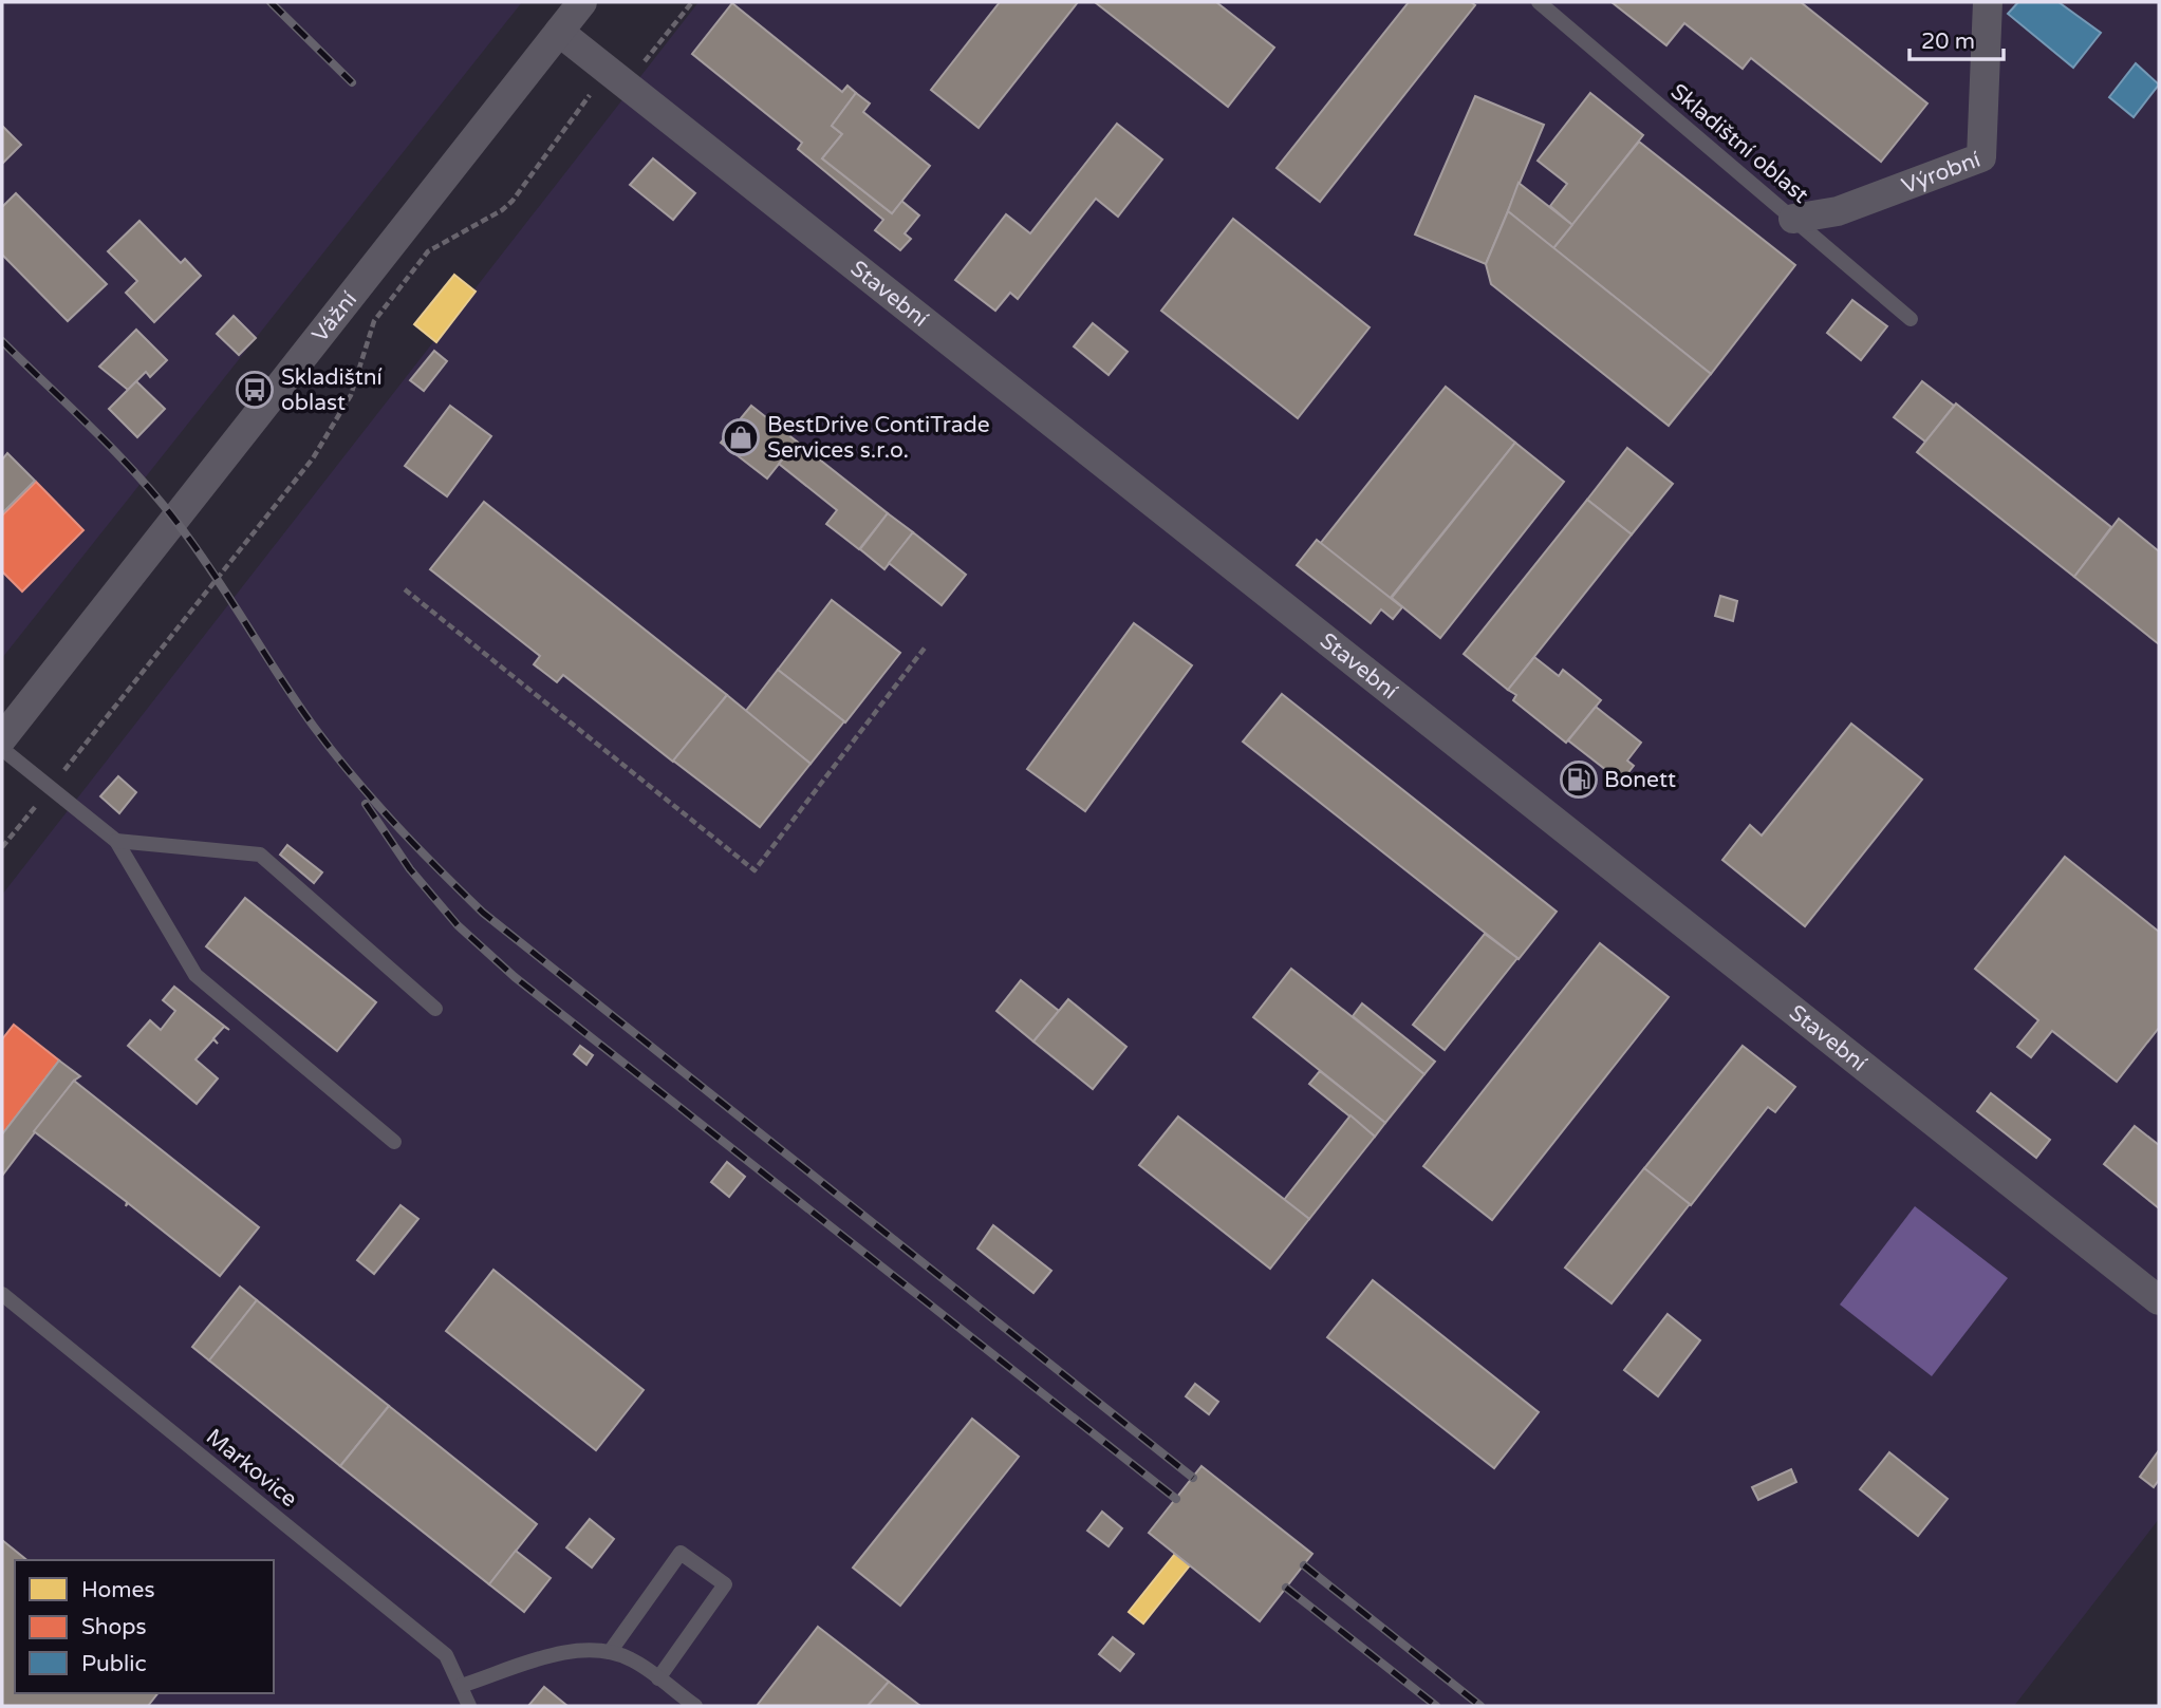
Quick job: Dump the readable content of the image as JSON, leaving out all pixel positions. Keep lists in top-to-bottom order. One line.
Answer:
{"streets":{"street":["Výrobní","Stavební","Vážní"],"lane":["Skladištní oblast","Markovice"]},"crossings":[["Skladištní oblast","Výrobní"],["Stavební","Vážní"]],"places":{"bus stop":["Skladištní oblast"],"shop":["BestDrive ContiTrade Services s.r.o."],"fuel station":["Bonett"]},"legend":["Homes","Shops","Public"],"scale_bar":"20 m"}
